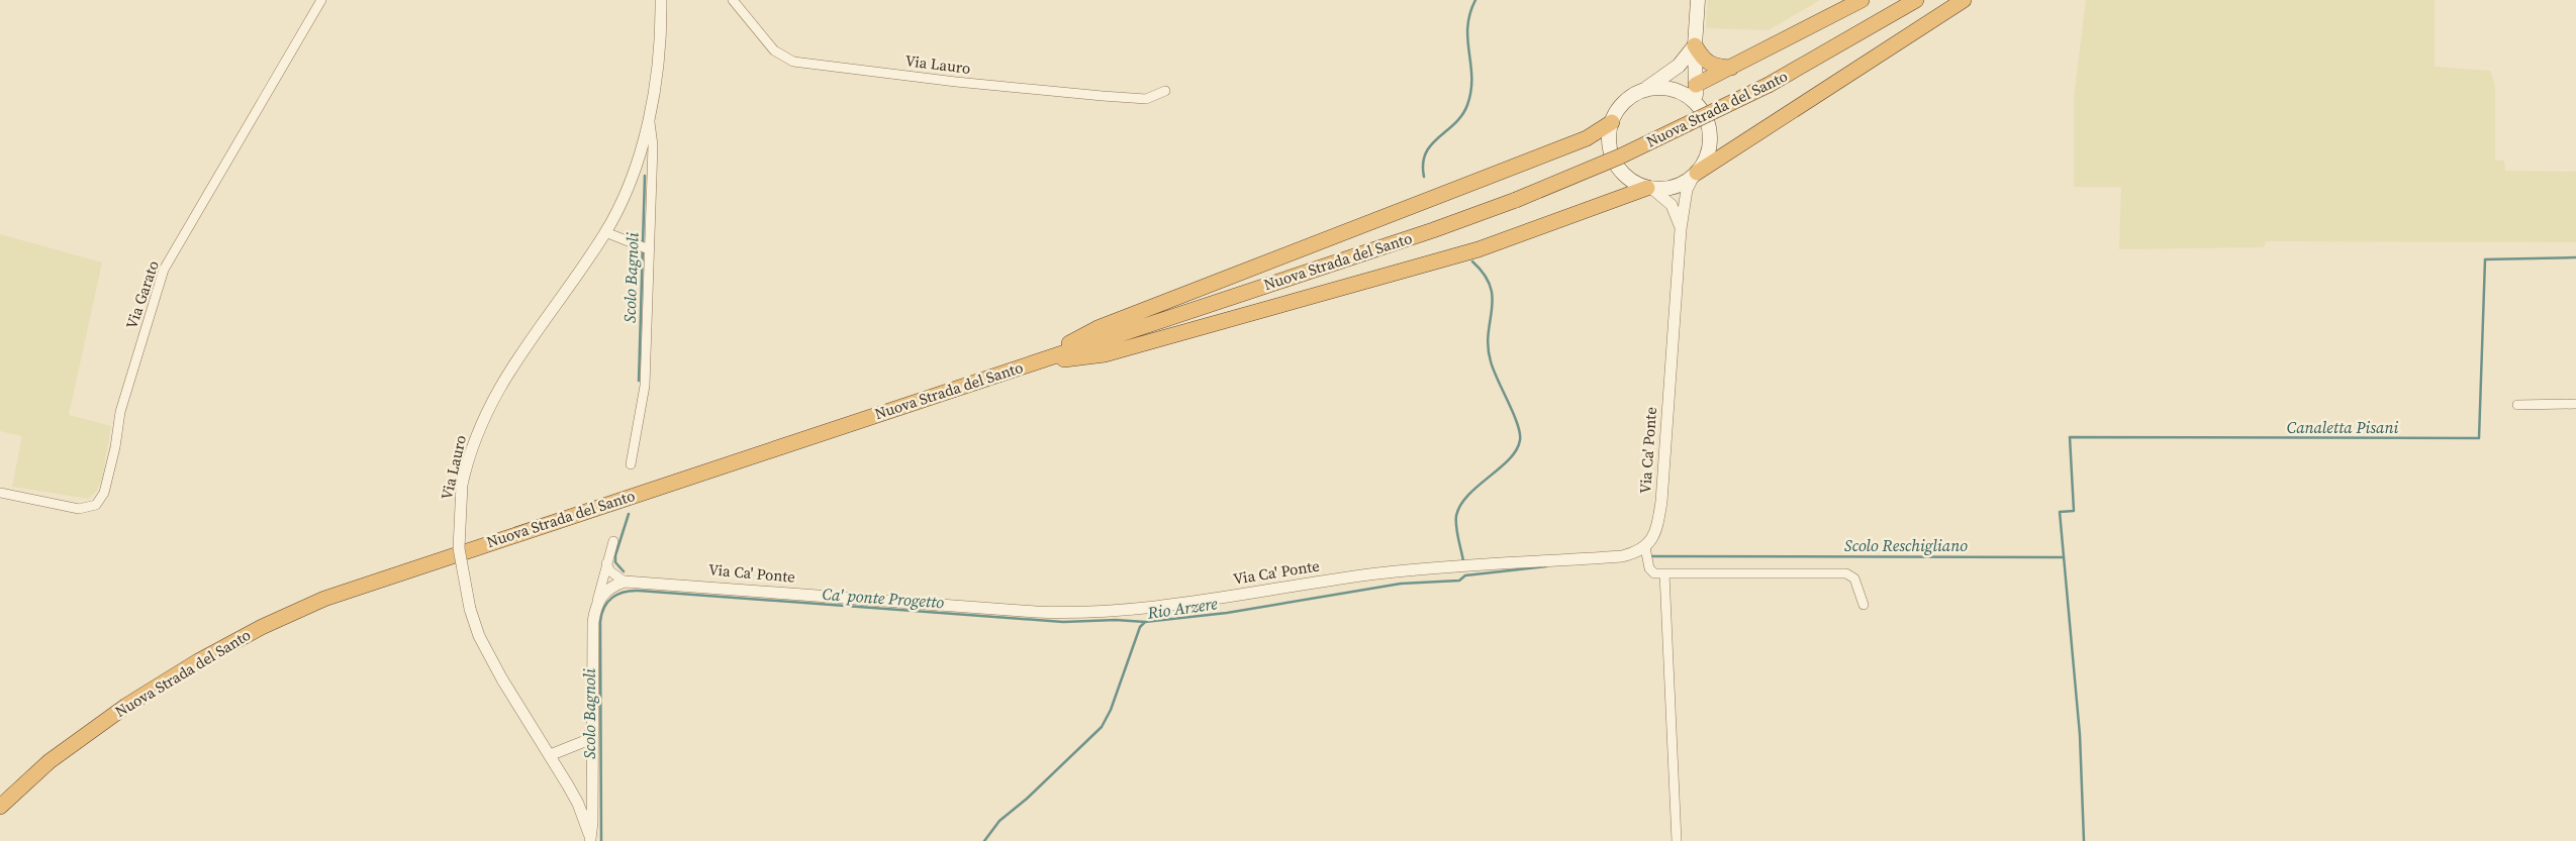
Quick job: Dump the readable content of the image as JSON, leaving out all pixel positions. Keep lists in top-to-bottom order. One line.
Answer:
{"streets":{"highway":["Nuova Strada del Santo"],"street":["Via Lauro","Via Garato","Via Ca' Ponte"]},"water":["Scolo Bagnoli","Canaletta Pisani","Scolo Reschigliano","Ca' ponte Progetto","Rio Arzere"]}
